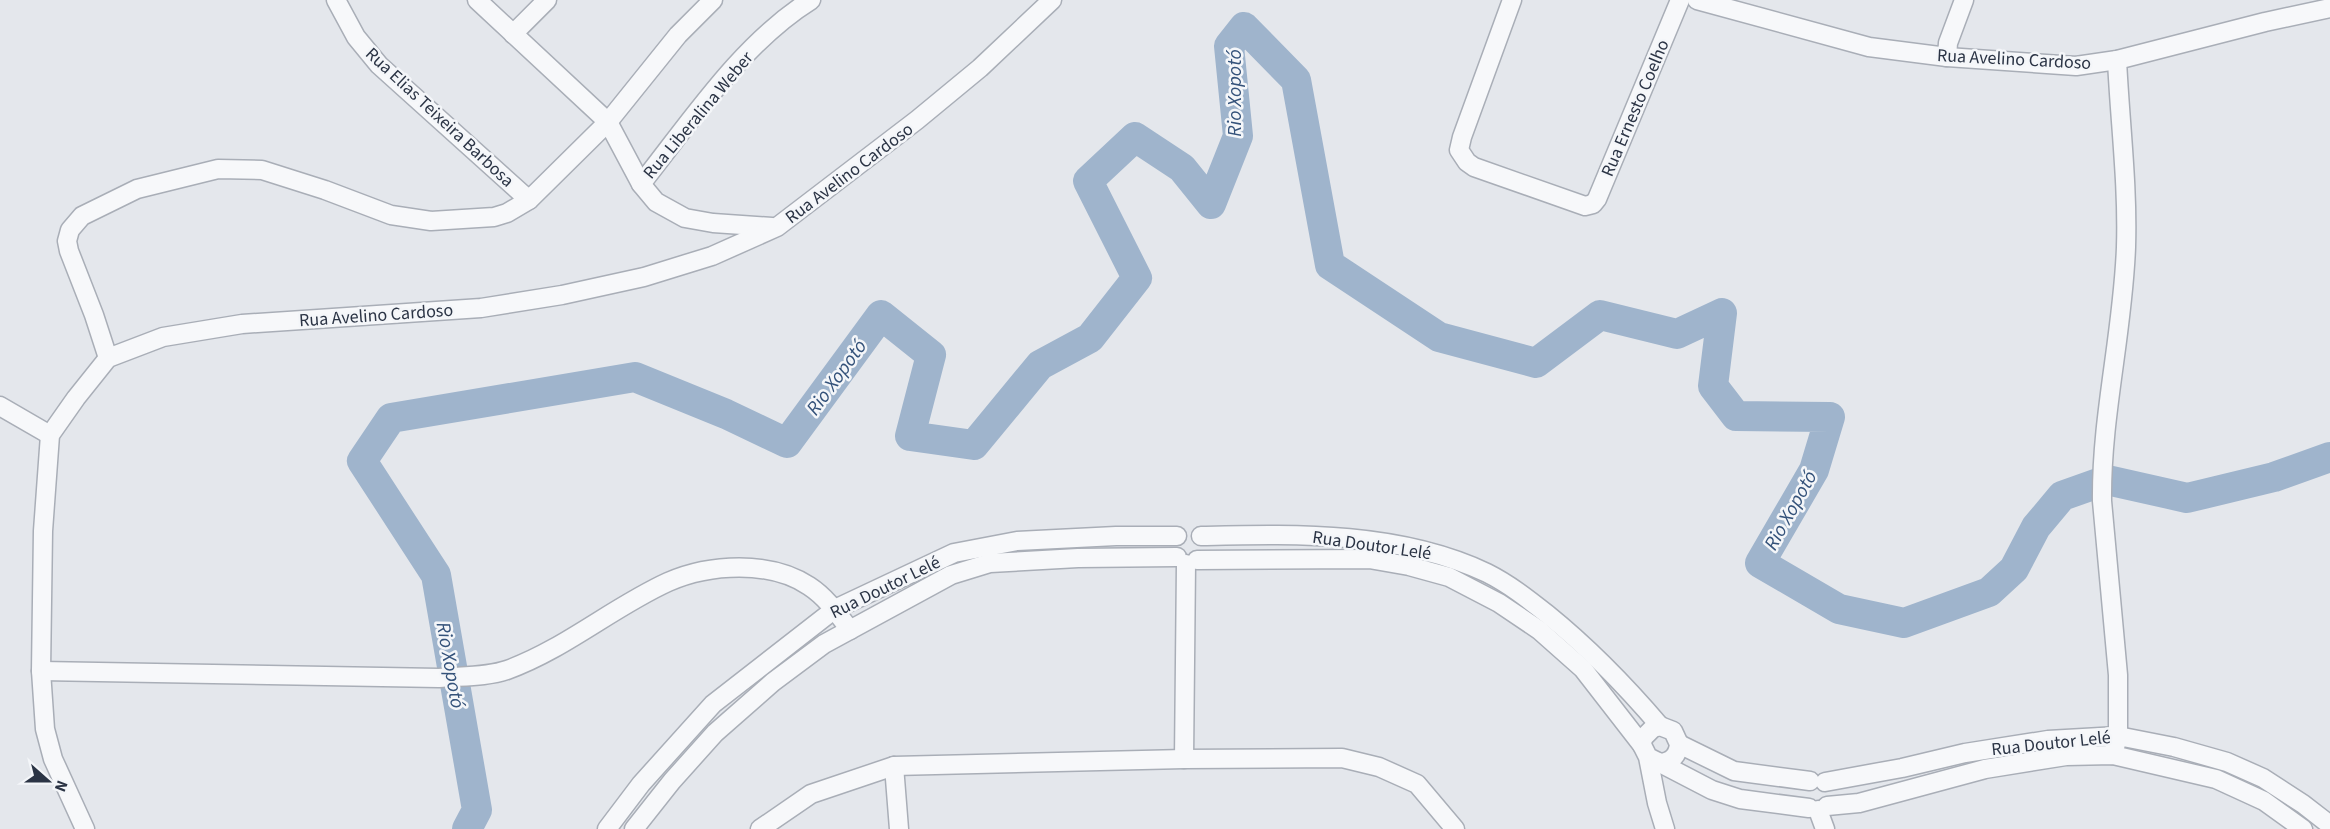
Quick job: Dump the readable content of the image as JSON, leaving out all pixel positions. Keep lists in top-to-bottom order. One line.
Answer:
{"streets":{"street":["Rua Avelino Cardoso","Rua Ernesto Coelho","Rua Liberalina Weber","Rua Elias Teixeira Barbosa","Rua Doutor Lelé"]},"water":["Rio Xopotó"],"north":"right"}
